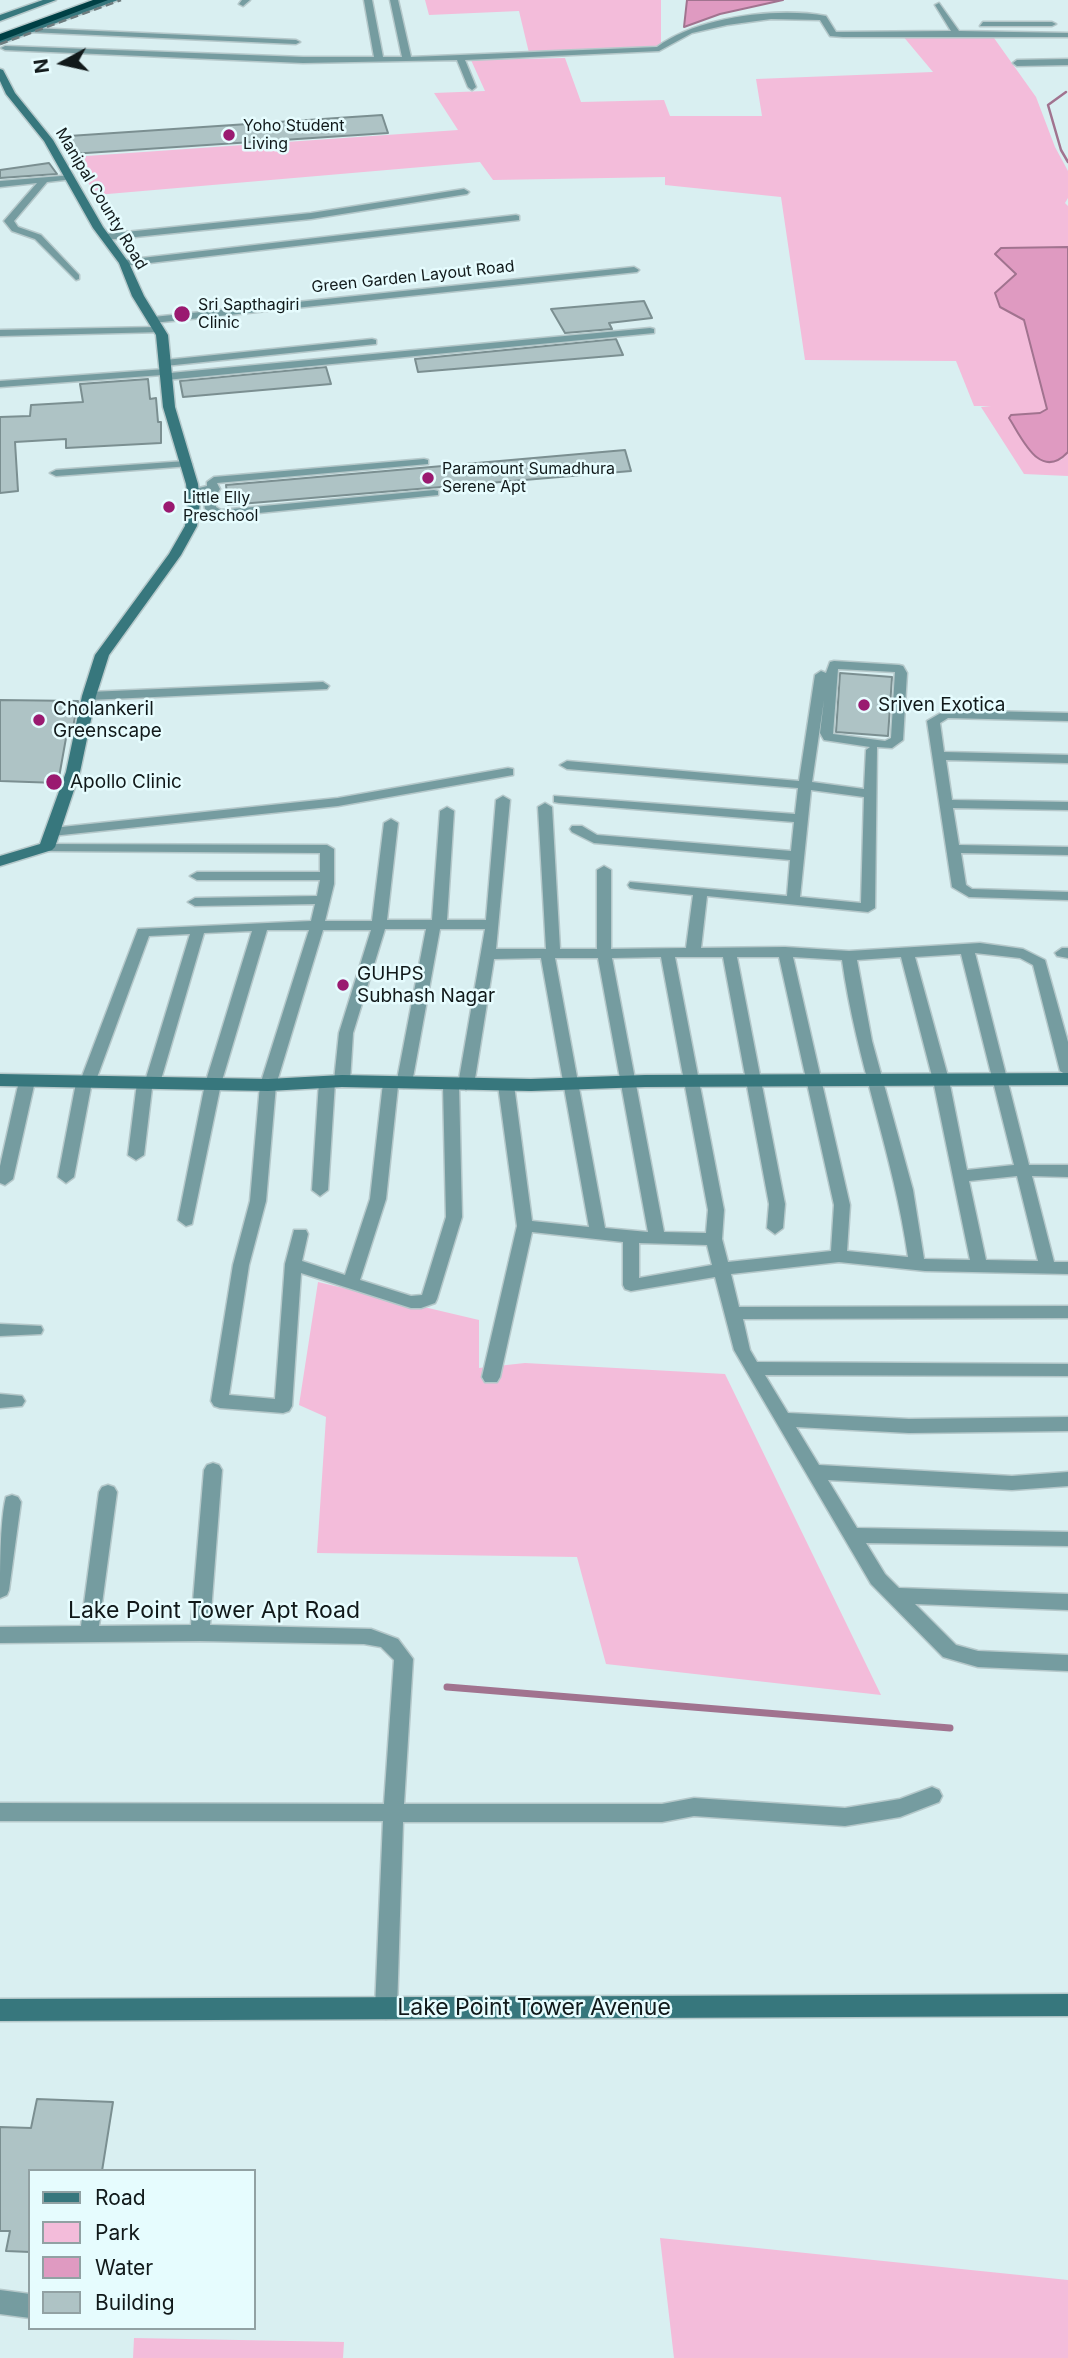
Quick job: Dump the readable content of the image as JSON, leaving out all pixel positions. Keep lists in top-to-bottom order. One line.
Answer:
{"streets":{"main road":["Manipal County Road","Lake Point Tower Avenue"],"street":["Green Garden Layout Road","Lake Point Tower Apt Road"]},"crossings":[["Manipal County Road","Green Garden Layout Road"],["Lake Point Tower Apt Road","Lake Point Tower Avenue"]],"places":["Yoho Student Living","Sri Sapthagiri Clinic","Paramount Sumadhura Serene Apt","Little Elly Preschool","Sriven Exotica","Cholankeril Greenscape","Apollo Clinic","GUHPS Subhash Nagar"],"legend":["Road","Park","Water","Building"],"north":"left"}
